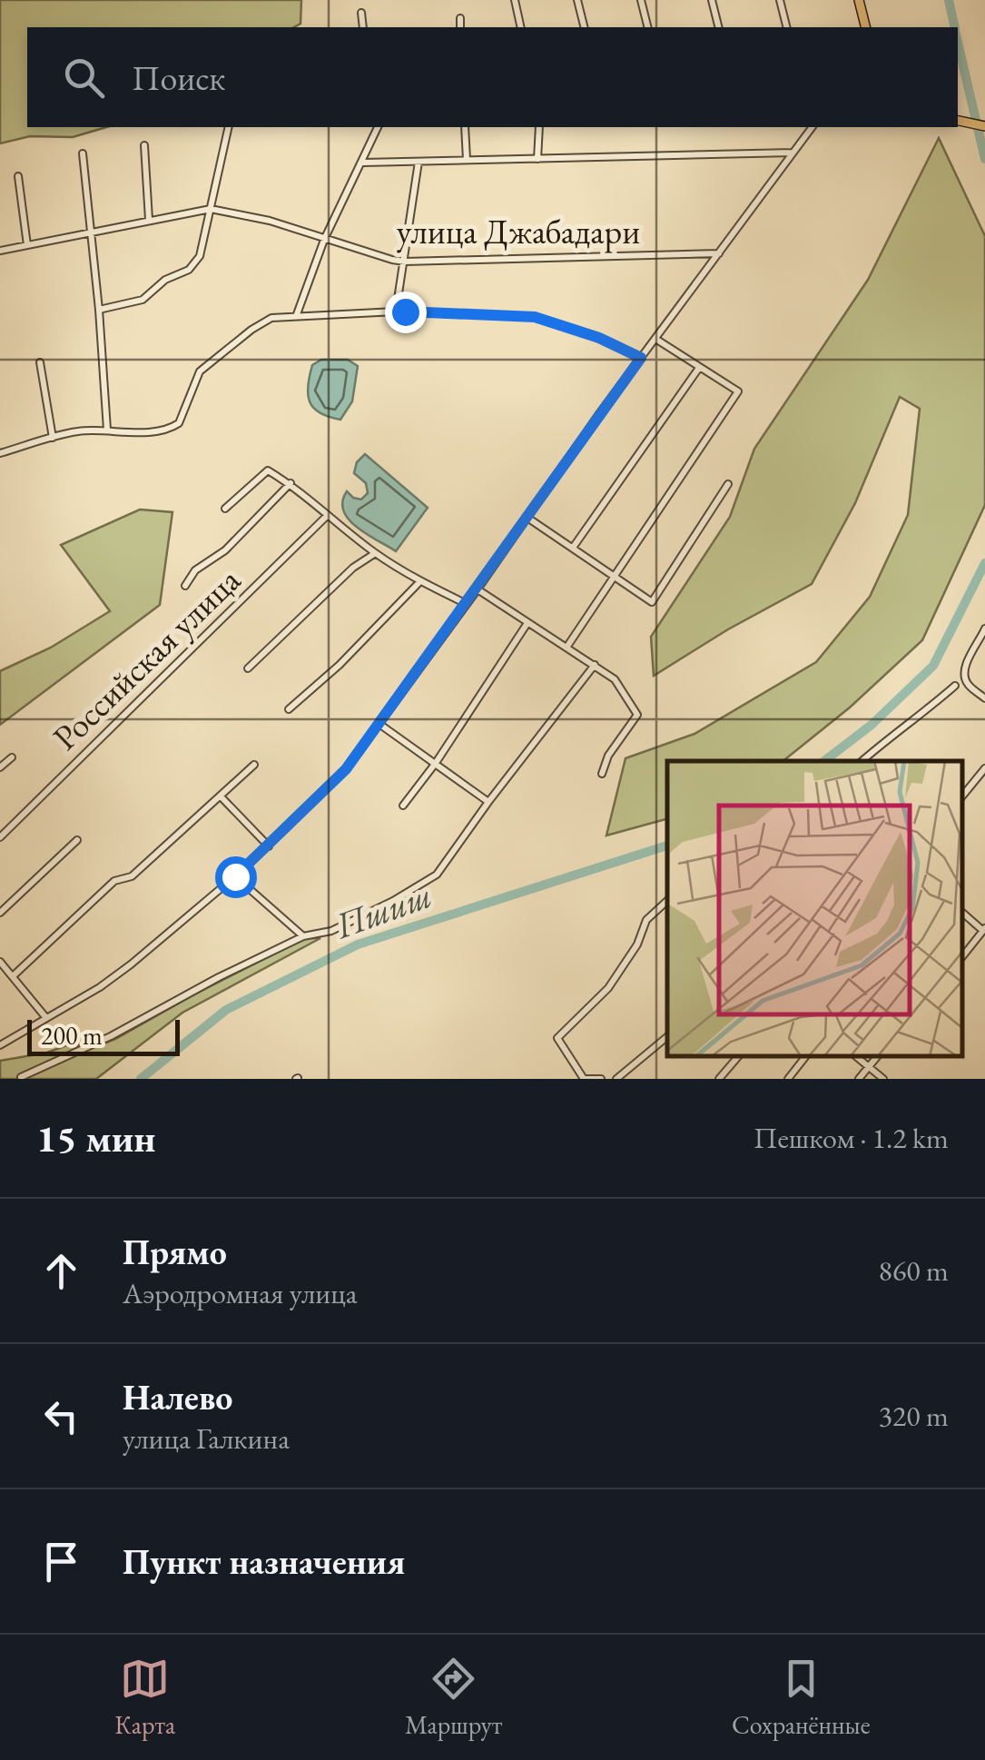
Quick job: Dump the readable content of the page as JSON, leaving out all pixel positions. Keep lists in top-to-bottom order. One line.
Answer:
{"streets":{"street":["улица Джабадари","Российская улица"]},"water":["Пшиш"],"scale_bar":"200 m","page":{"search":"Поиск","scale":"200 m","heading":["15 мин","Пешком · 1.2 km"],"list":[["Прямо","Аэродромная улица","860 m"],["Налево","улица Галкина","320 m"],"Пункт назначения"],"nav":["Карта","Маршрут","Сохранённые"]}}
